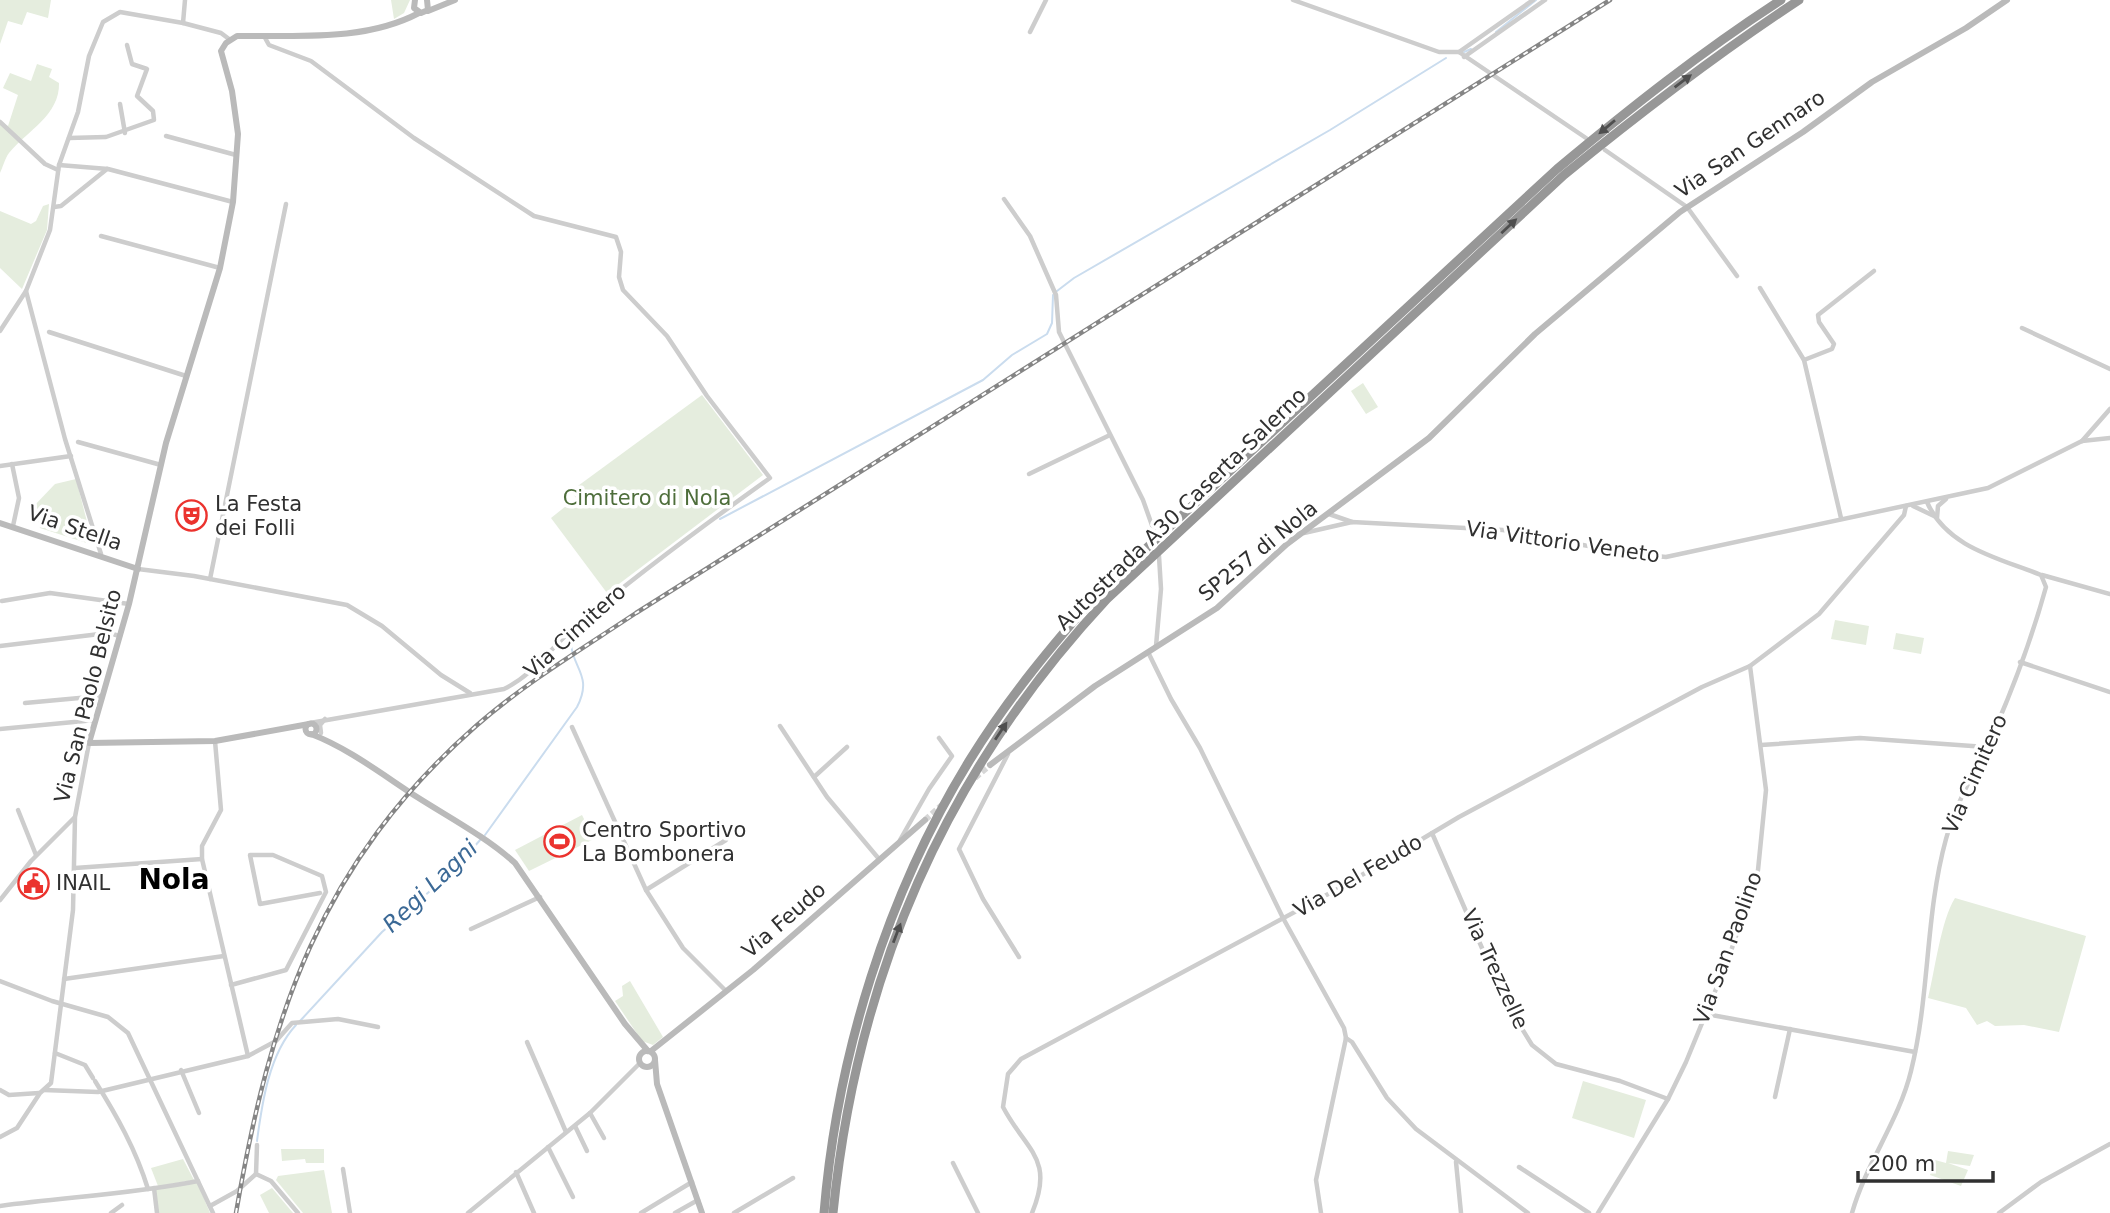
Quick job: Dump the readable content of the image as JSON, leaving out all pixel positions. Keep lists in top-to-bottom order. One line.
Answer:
{"streets":{"highway":["Autostrada A30 Caserta-Salerno"],"main road":["Via San Gennaro","Via Stella","SP257 di Nola","Via San Paolo Belsito","Via Feudo"],"street":["Via Vittorio Veneto","Via Cimitero","Via Del Feudo","Via San Paolino","Via Trezzelle"]},"crossings":[["Via San Gennaro","SP257 di Nola"],["Via Stella","Via San Paolo Belsito"],["Via Vittorio Veneto","SP257 di Nola"],["Via Del Feudo","Via Trezzelle"],["Via San Paolino","Via Trezzelle"]],"districts":["Nola"],"water":["Regi Lagni"],"parks":["Cimitero di Nola"],"places":{"theatre":["La Festa dei Folli"],"sports":["Centro Sportivo La Bombonera"],"public building":["INAIL"]},"scale_bar":"200 m"}
